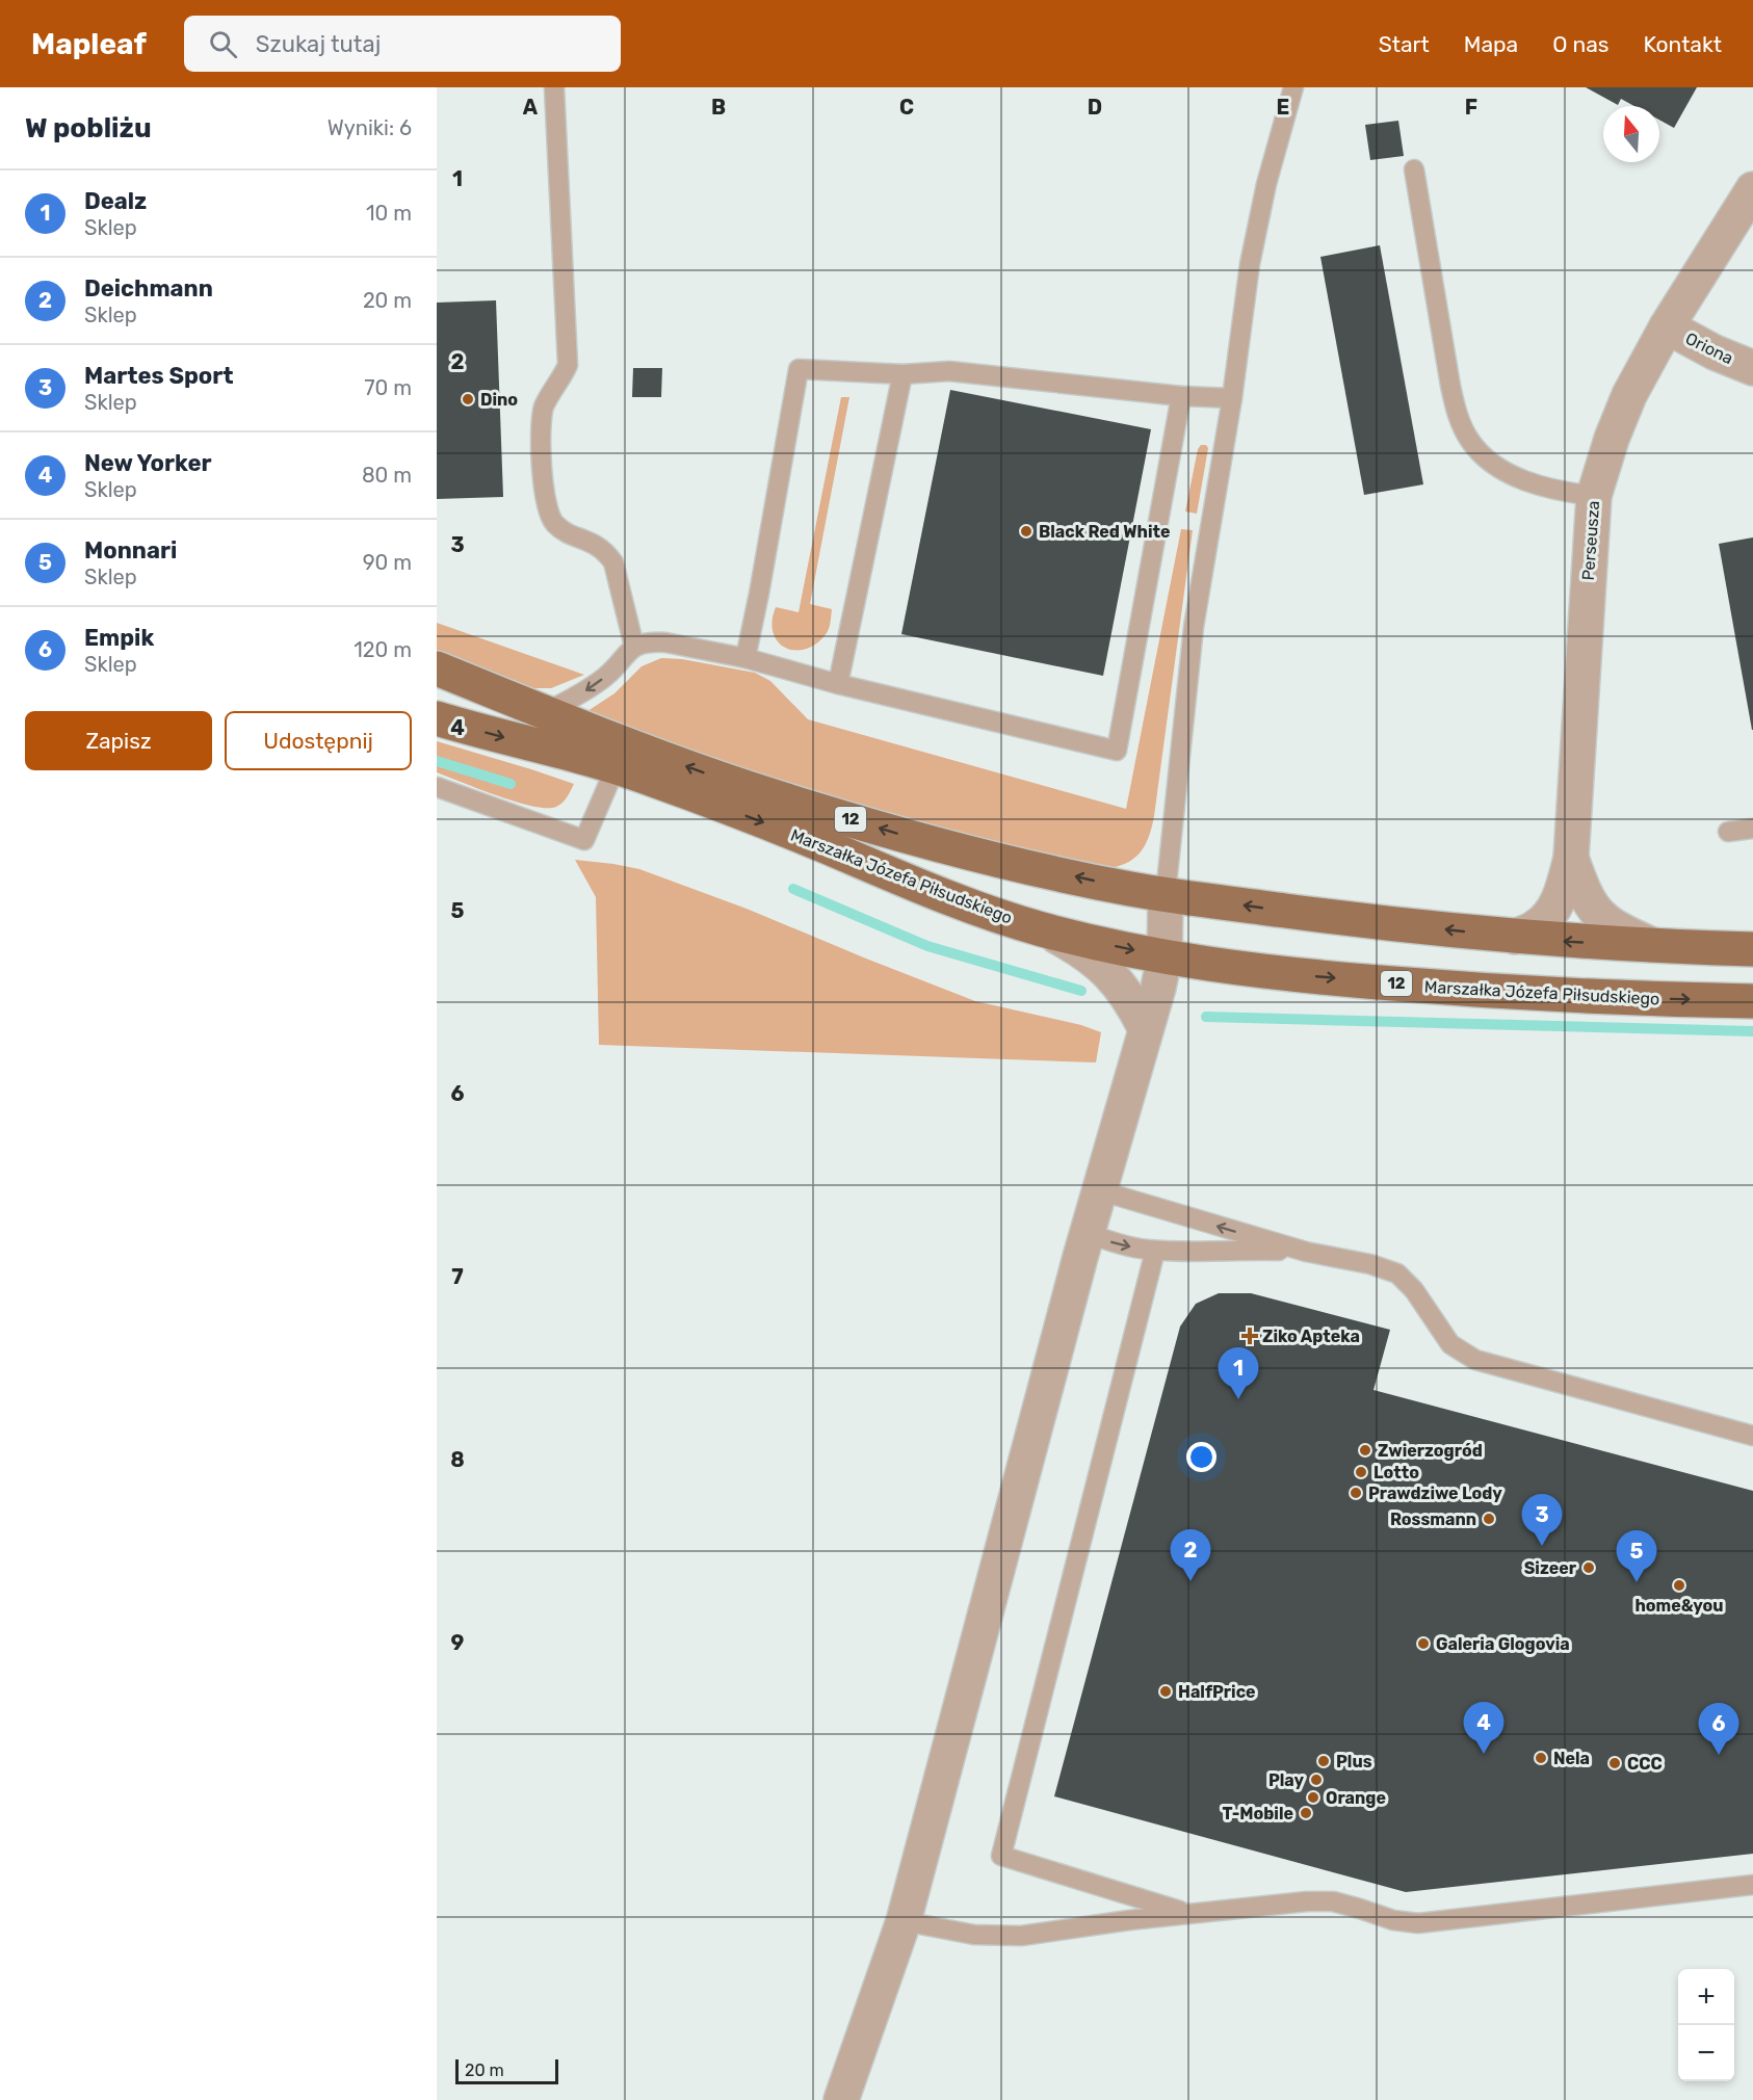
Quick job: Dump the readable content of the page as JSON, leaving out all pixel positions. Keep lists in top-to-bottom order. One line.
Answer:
{"streets":{"main road":["12","Marszałka Józefa Piłsudskiego"],"street":["Oriona","Perseusza"]},"crossings":[["Oriona","Perseusza"],["Perseusza","Marszałka Józefa Piłsudskiego"]],"places":{"other":["Dino","Black Red White","Zwierzogród","Lotto","Prawdziwe Lody","Rossmann","Sizeer","home&you","Galeria Glogovia","HalfPrice","Nela","Plus","CCC","Play","Orange","T-Mobile"],"health":["Ziko Apteka"]},"scale_bar":"20 m","north":"top","page":{"header":"Mapleaf","search":"Szukaj tutaj","nav":["Start","Mapa","O nas","Kontakt"],"heading":["W pobliżu","Wyniki: 6"],"list":[{"mark":"1","name":"Dealz","note":"Sklep","value":"10 m"},{"mark":"2","name":"Deichmann","note":"Sklep","value":"20 m"},{"mark":"3","name":"Martes Sport","note":"Sklep","value":"70 m"},{"mark":"4","name":"New Yorker","note":"Sklep","value":"80 m"},{"mark":"5","name":"Monnari","note":"Sklep","value":"90 m"},{"mark":"6","name":"Empik","note":"Sklep","value":"120 m"}],"buttons":["Zapisz","Udostępnij"],"pins":["1","3","2","5","4","6"],"map_buttons":["+","−"],"scale":"20 m"},"grid":{"columns":["A","B","C","D","E","F"],"rows":["1","2","3","4","5","6","7","8","9"]}}
